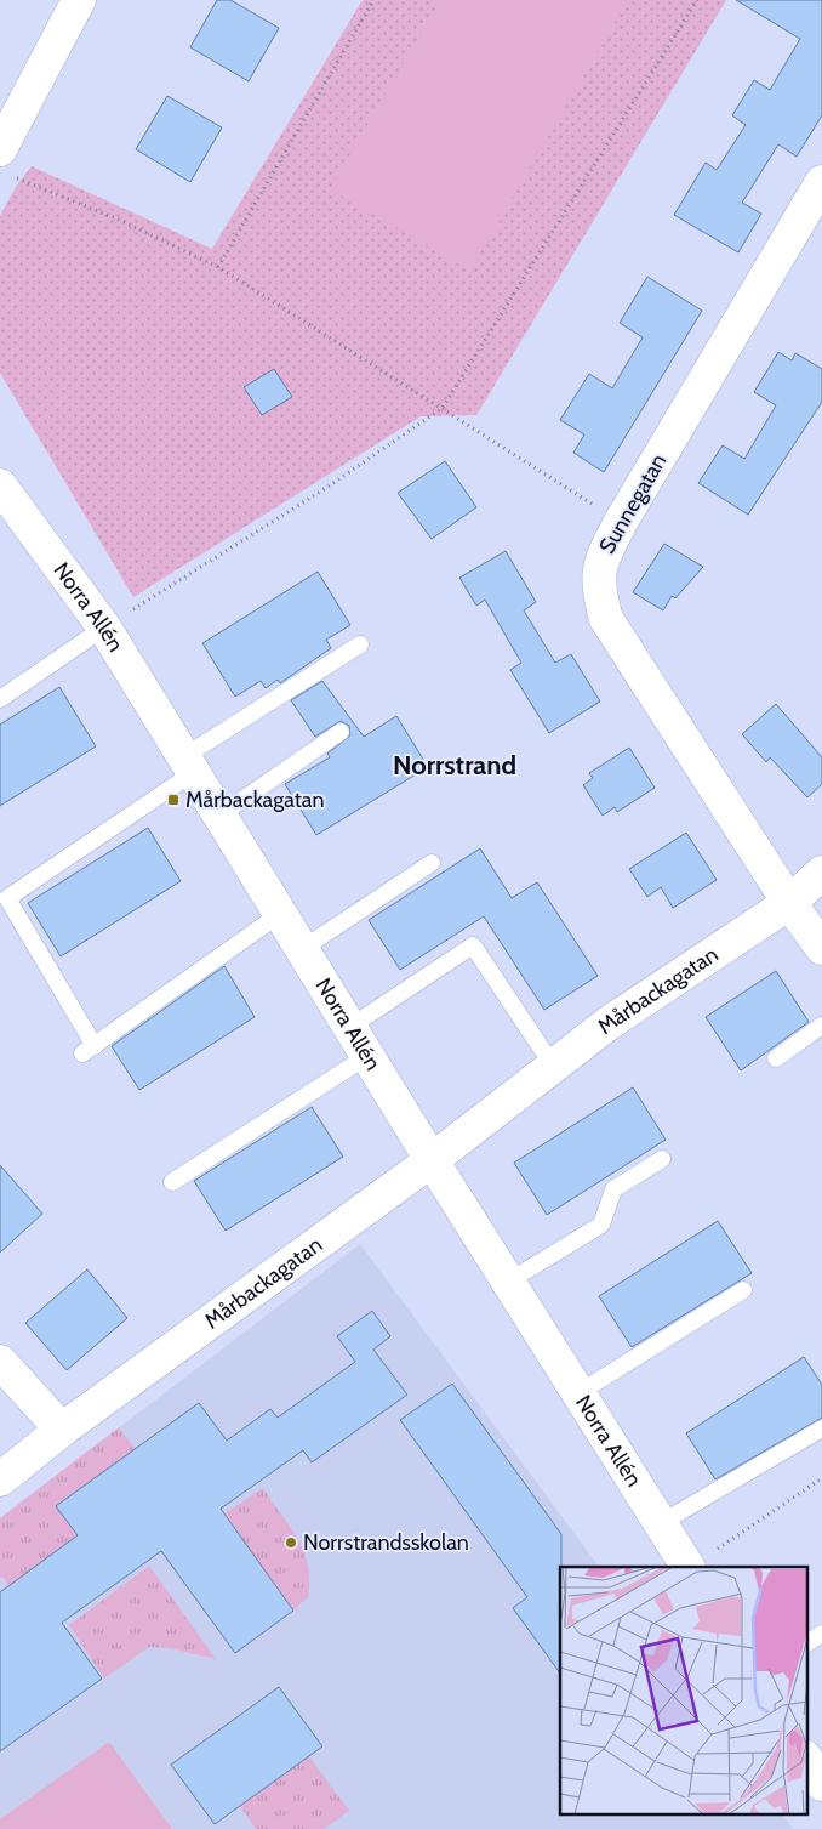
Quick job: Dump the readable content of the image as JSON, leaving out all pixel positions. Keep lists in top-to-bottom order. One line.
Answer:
{"streets":{"street":["Sunnegatan","Norra Allén","Mårbackagatan"]},"crossings":[["Sunnegatan","Mårbackagatan"],["Norra Allén","Mårbackagatan"]],"districts":["Norrstrand"],"places":{"transit":["Mårbackagatan"],"other":["Norrstrandsskolan"]}}
